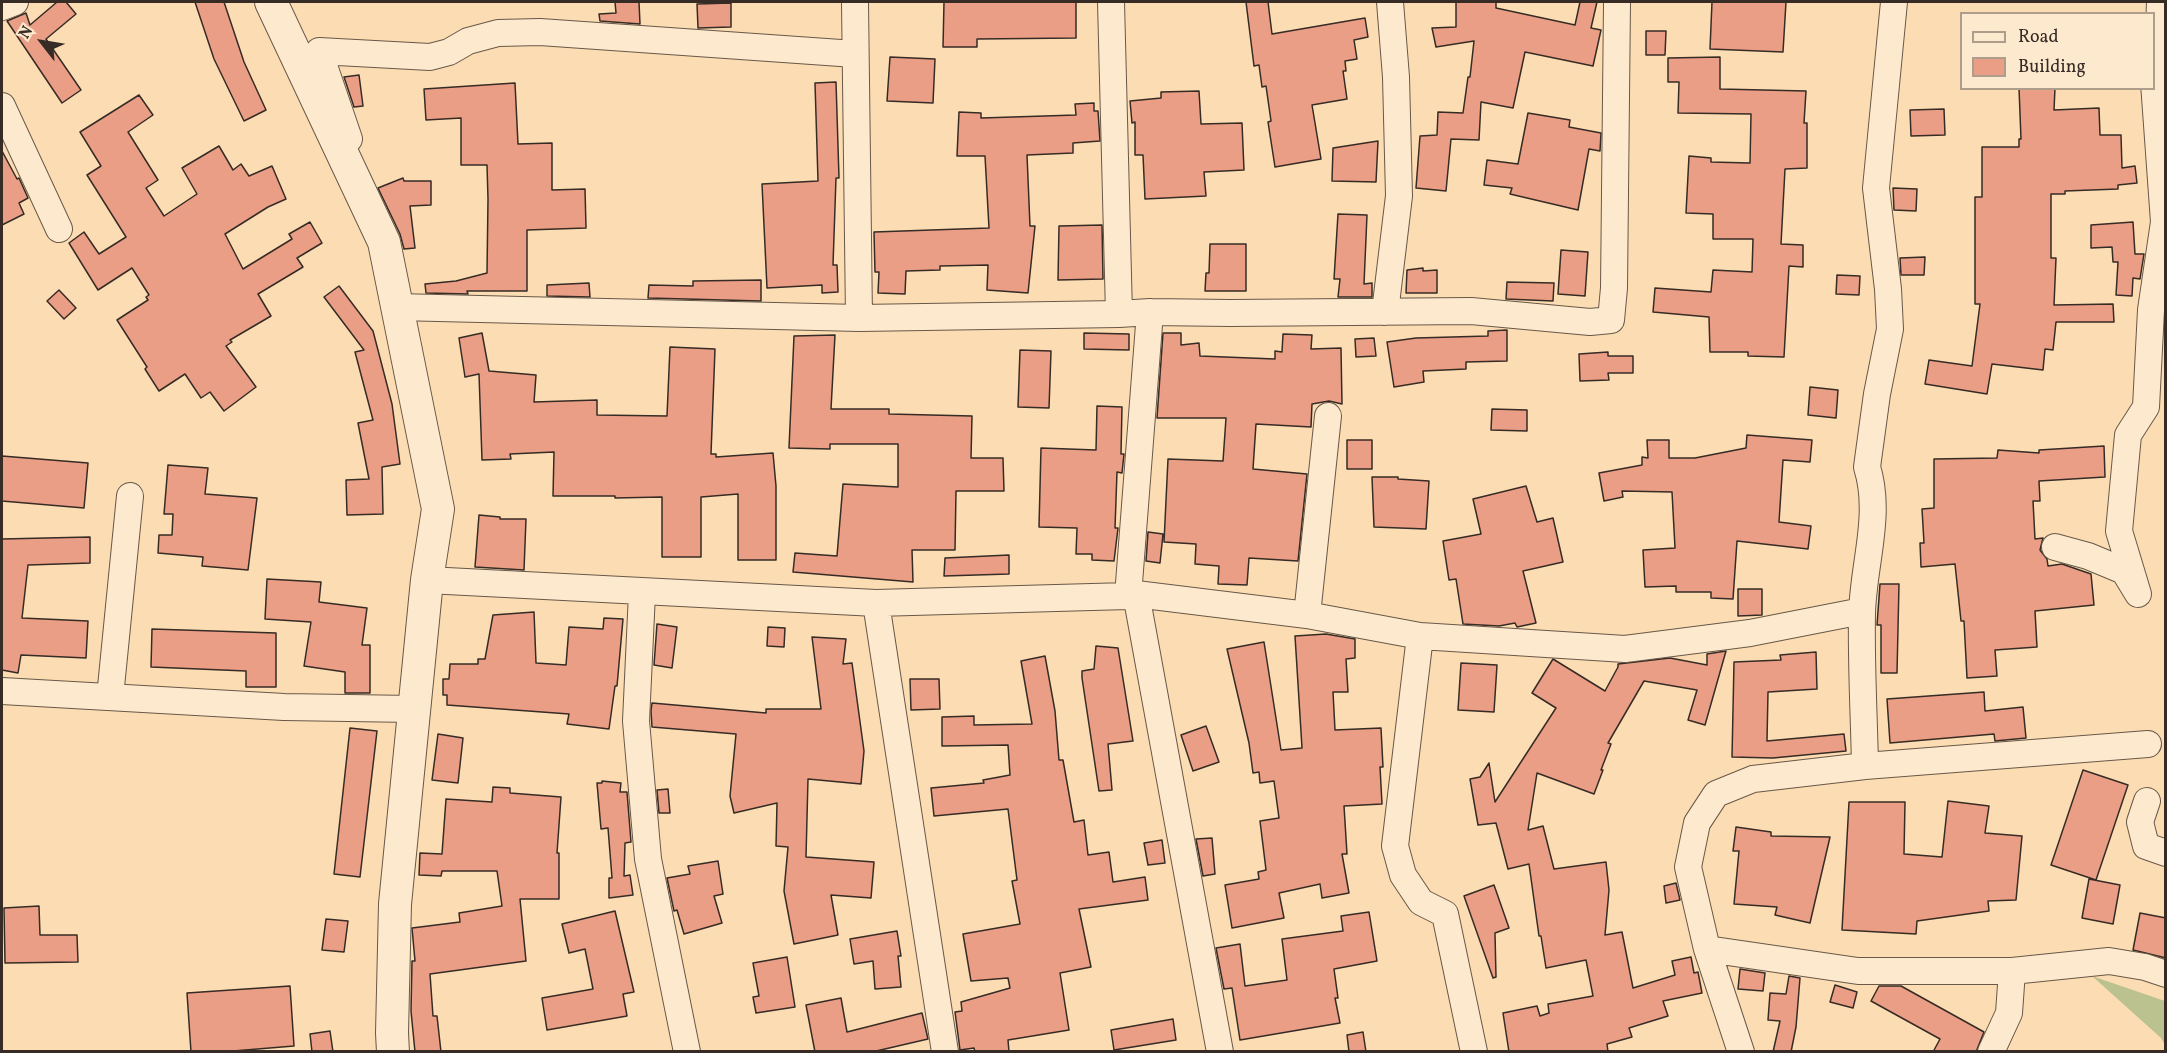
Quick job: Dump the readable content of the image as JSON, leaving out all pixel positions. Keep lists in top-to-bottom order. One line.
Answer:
{"legend":["Road","Building"],"north":"top left"}
